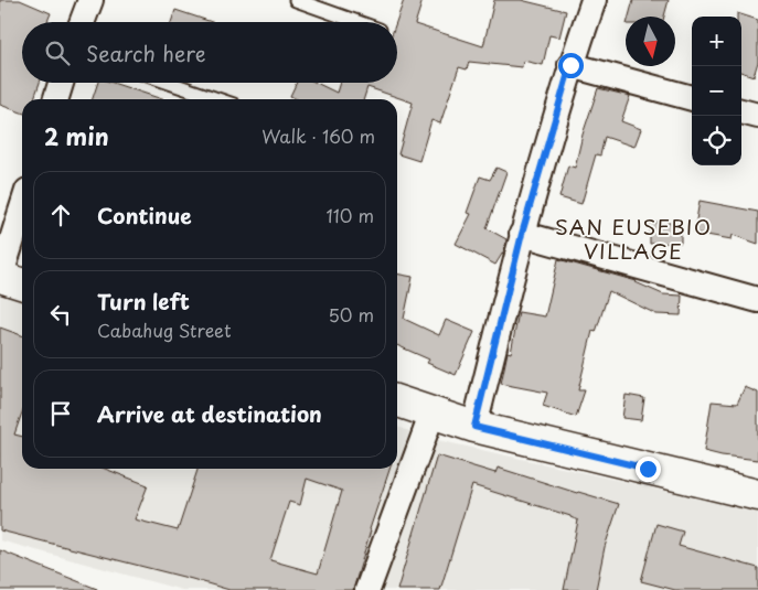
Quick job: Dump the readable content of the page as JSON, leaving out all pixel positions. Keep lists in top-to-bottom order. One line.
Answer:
{"districts":["SAN EUSEBIO VILLAGE"],"north":"bottom","page":{"map_buttons":["+","−"],"search":"Search here","heading":["2 min","Walk · 160 m"],"list":[["Continue","110 m"],["Turn left","Cabahug Street","50 m"],"Arrive at destination"]}}
